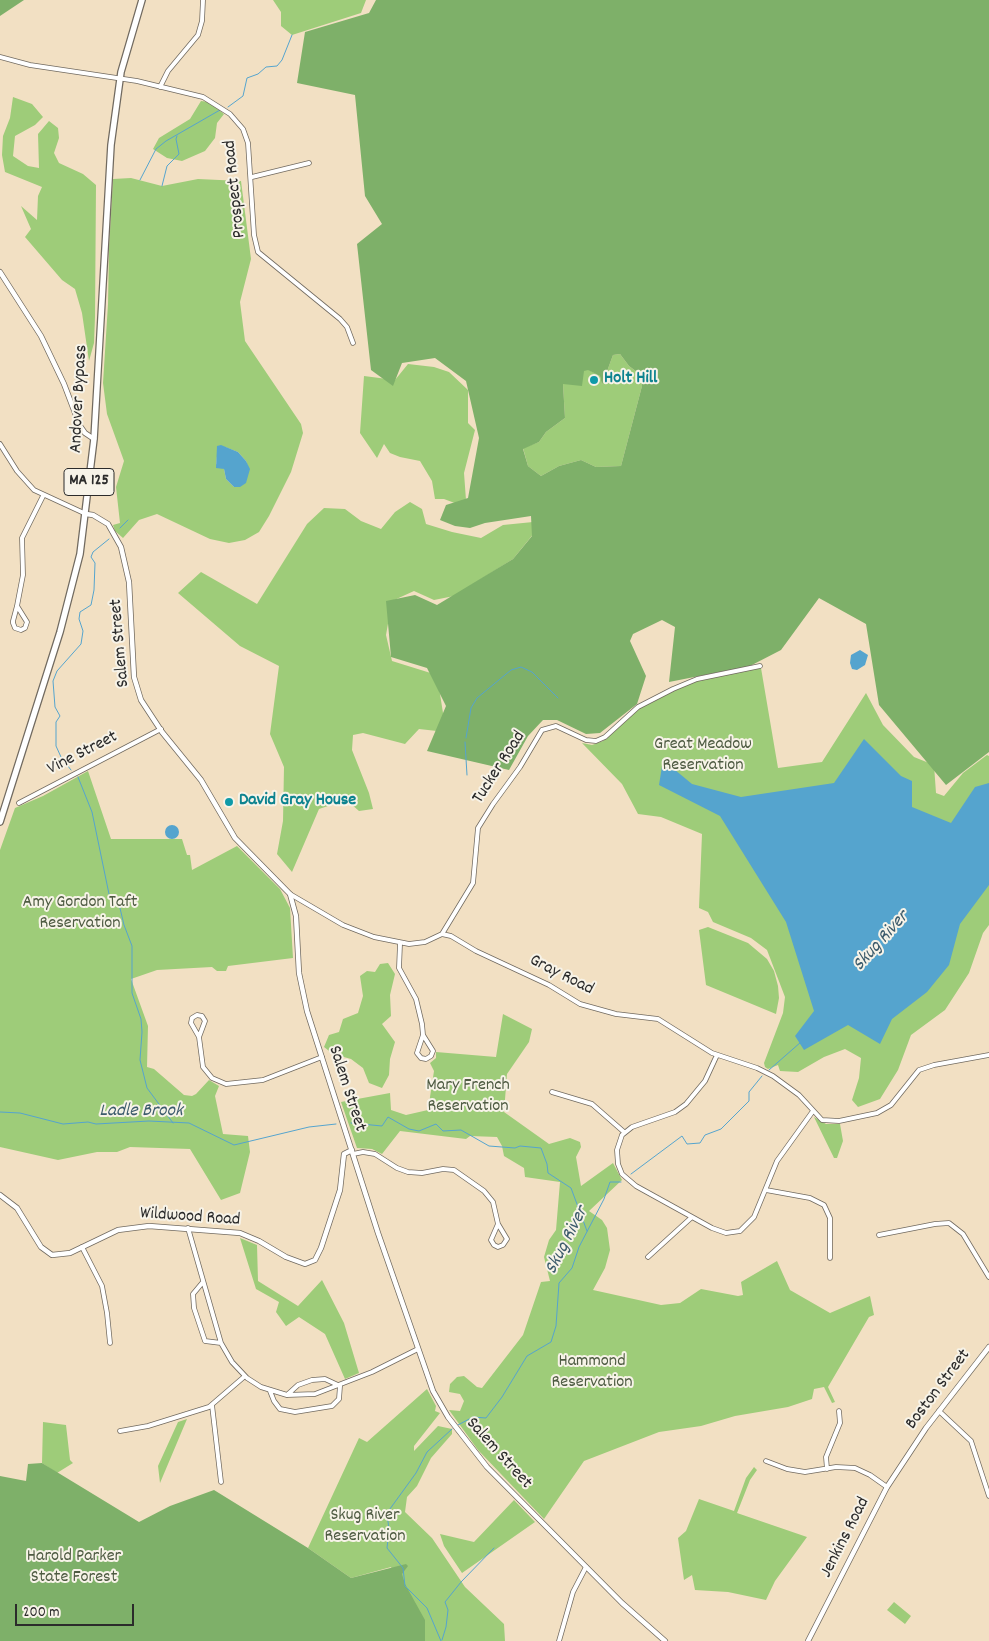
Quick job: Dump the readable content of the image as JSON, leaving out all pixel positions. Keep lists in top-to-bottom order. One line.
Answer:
{"streets":{"main road":["Andover Bypass","MA 125"],"street":["Prospect Road","Salem Street","Vine Street","Tucker Road","Gray Road","Wildwood Road","Boston Street","Jenkins Road"]},"crossings":[["Prospect Road","Andover Bypass"],["Andover Bypass","Salem Street"],["Salem Street","Vine Street"],["Salem Street","Wildwood Road"],["Tucker Road","Gray Road"],["Boston Street","Jenkins Road"]],"water":["Skug River","Ladle Brook"],"parks":["Great Meadow Reservation","Amy Gordon Taft Reservation","Mary French Reservation","Hammond Reservation","Skug River Reservation","Harold Parker State Forest"],"places":["Holt Hill","David Gray House"],"scale_bar":"200 m"}
